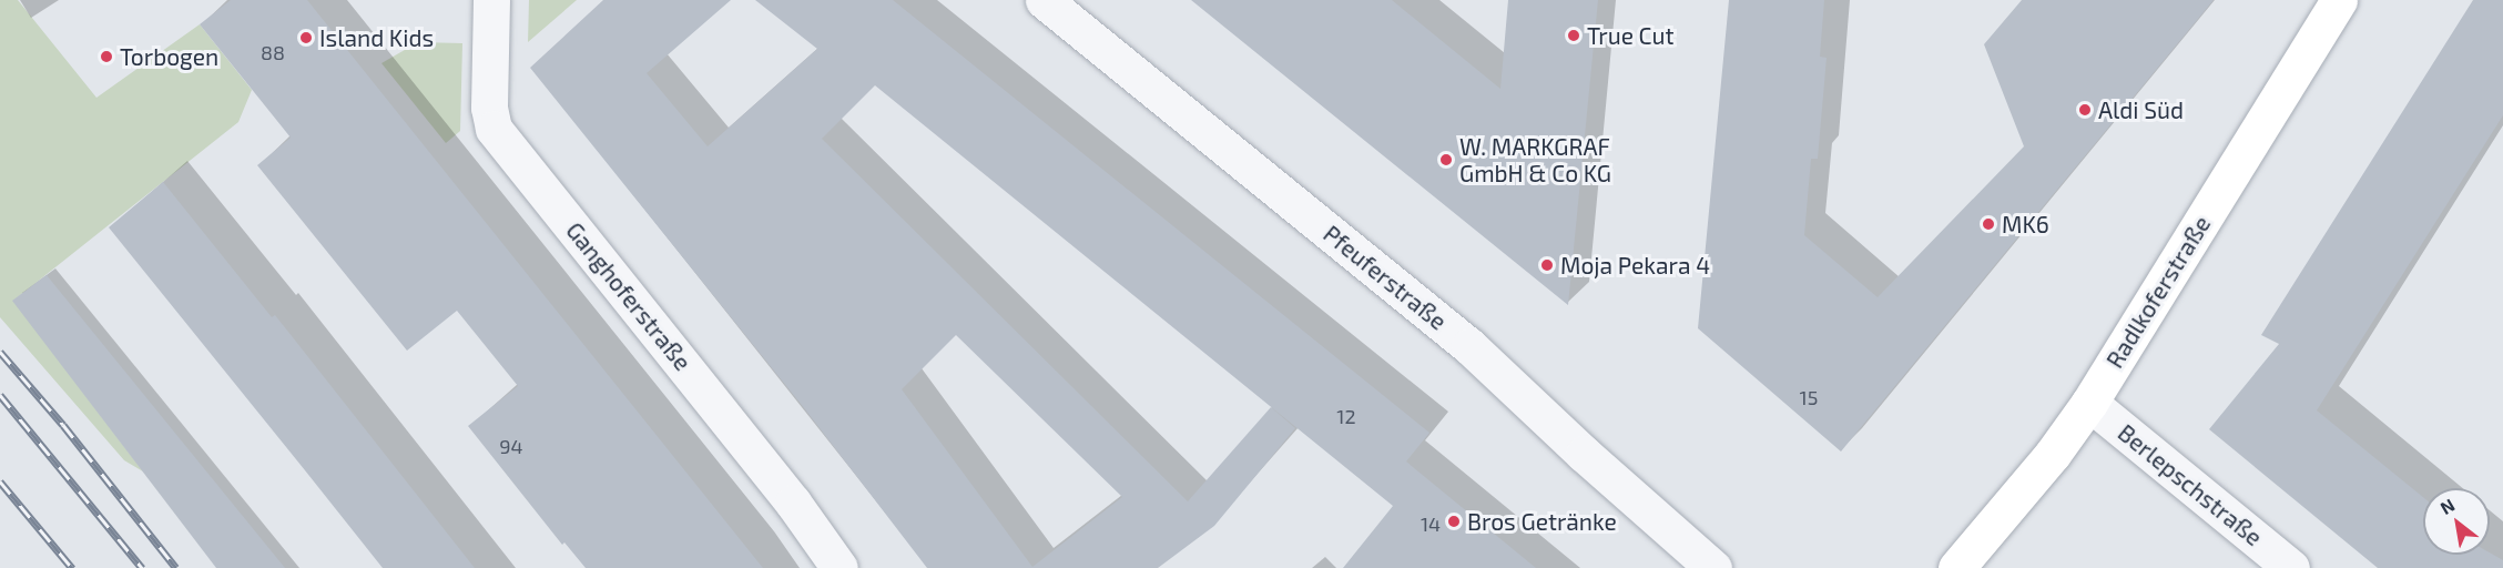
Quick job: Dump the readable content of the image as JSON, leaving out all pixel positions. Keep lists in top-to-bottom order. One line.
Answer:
{"streets":{"main road":["Radlkoferstraße"],"street":["Pfeuferstraße","Ganghoferstraße","Berlepschstraße"]},"crossings":[["Radlkoferstraße","Berlepschstraße"]],"places":["True Cut","Island Kids","Torbogen","Aldi Süd","W. MARKGRAF GmbH & Co KG","MK6","Moja Pekara 4","Bros Getränke"],"house_numbers":["88","15","12","94","14"],"north":"top left"}
